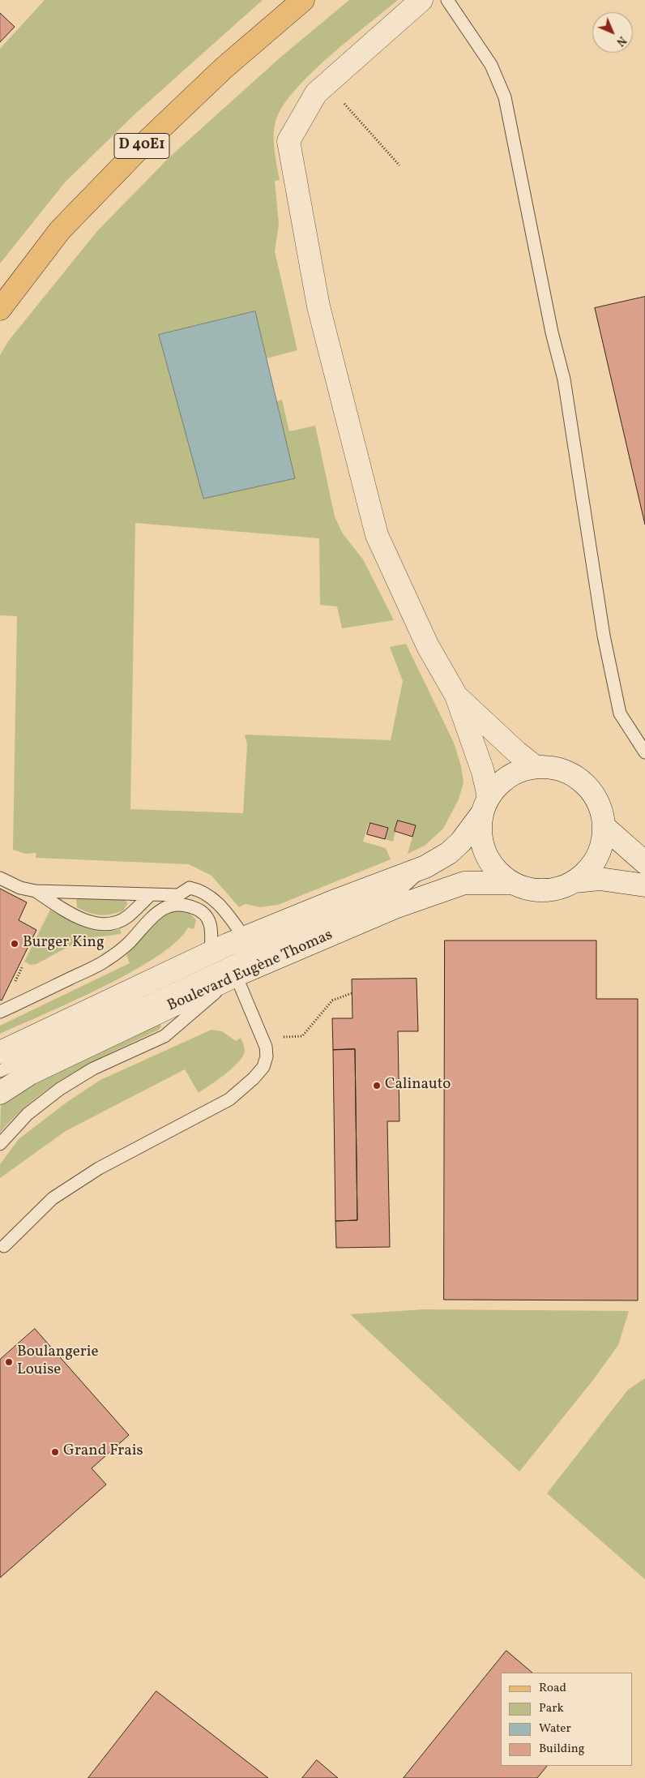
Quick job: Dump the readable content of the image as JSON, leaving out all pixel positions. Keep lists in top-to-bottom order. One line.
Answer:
{"streets":{"main road":["D 40E1","Boulevard Eugène Thomas"]},"places":["Burger King","Calinauto","Boulangerie Louise","Grand Frais"],"legend":["Road","Park","Water","Building"],"north":"bottom right"}
